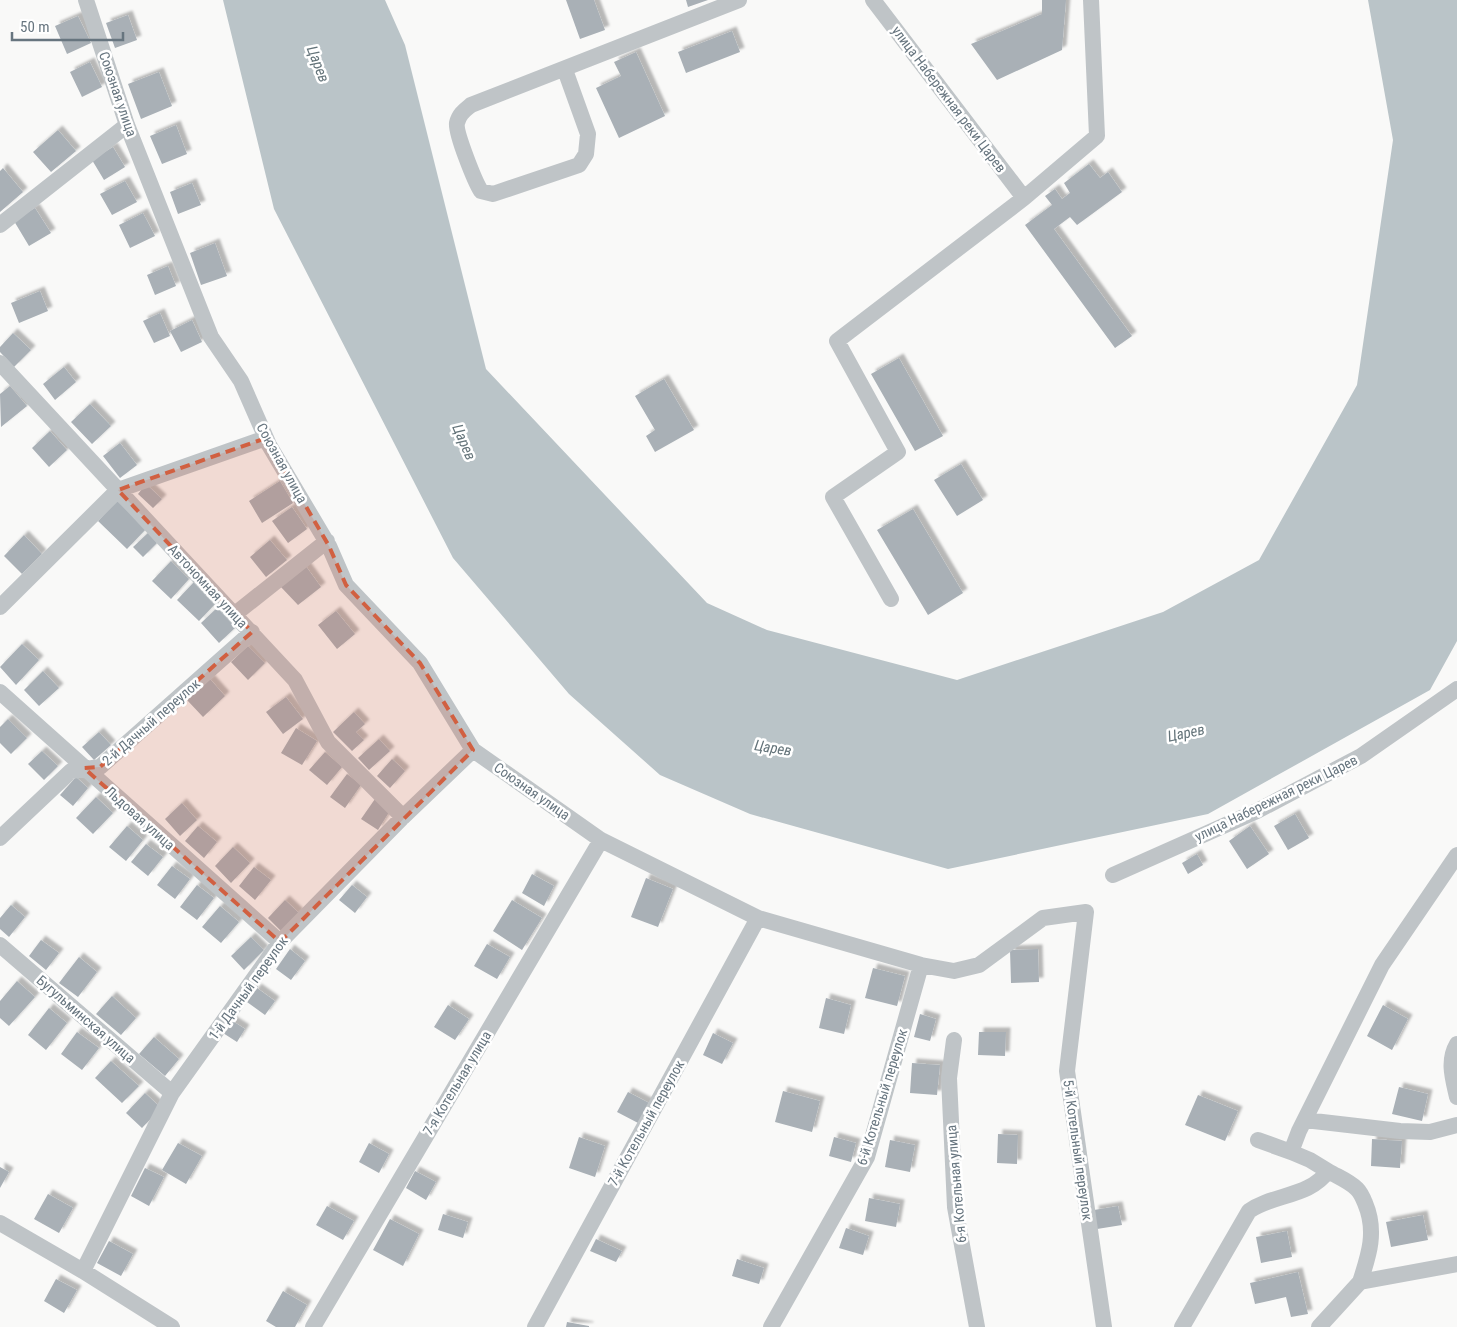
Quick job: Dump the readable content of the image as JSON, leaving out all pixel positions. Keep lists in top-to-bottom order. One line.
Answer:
{"streets":{"street":["Союзная улица","улица Набережная реки Царев","Автономная улица","2-й Дачный переулок","Льдовая улица","1-й Дачный переулок","Бугульминская улица","7-я Котельная улица","6-й Котельный переулок","7-й Котельный переулок","5-й Котельный переулок","6-я Котельная улица"]},"crossings":[["Союзная улица","1-й Дачный переулок"],["Союзная улица","7-я Котельная улица"],["Союзная улица","6-й Котельный переулок"],["Союзная улица","7-й Котельный переулок"],["Союзная улица","5-й Котельный переулок"],["Автономная улица","2-й Дачный переулок"],["Автономная улица","1-й Дачный переулок"],["2-й Дачный переулок","Льдовая улица"],["Льдовая улица","1-й Дачный переулок"],["1-й Дачный переулок","Бугульминская улица"]],"water":["Царев"],"scale_bar":"50 m"}
